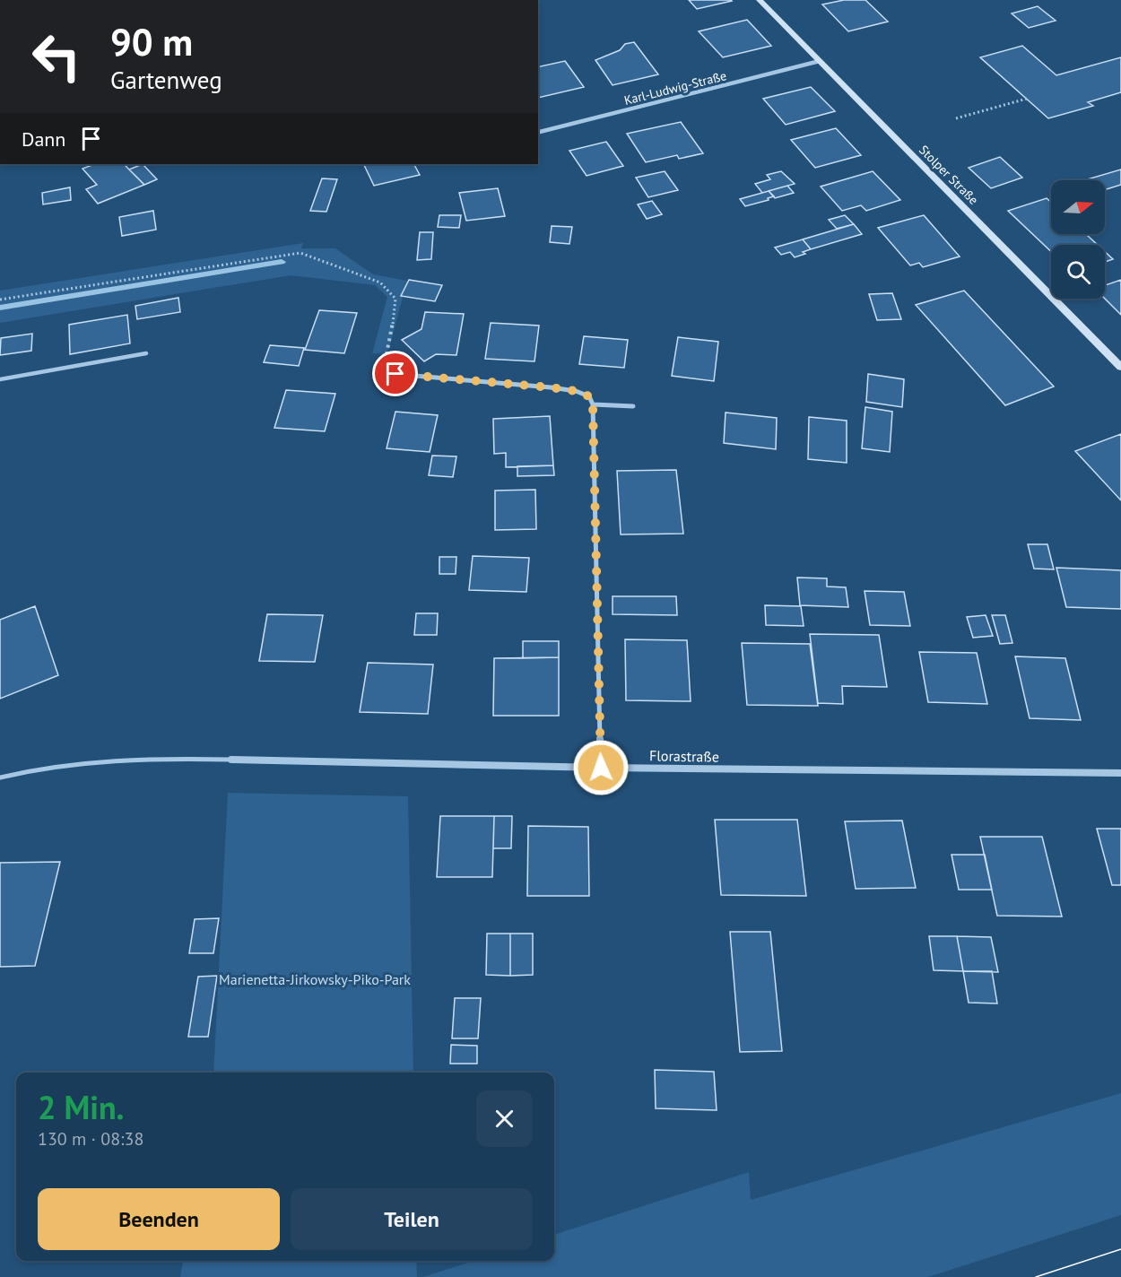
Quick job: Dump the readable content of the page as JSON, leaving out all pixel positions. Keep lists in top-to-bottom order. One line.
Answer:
{"streets":{"main road":["Stolper Straße"],"street":["Karl-Ludwig-Straße","Florastraße"]},"crossings":[["Karl-Ludwig-Straße","Stolper Straße"]],"parks":["Marienetta-Jirkowsky-Piko-Park"],"north":"right","page":{"turn":["90 m","Gartenweg"],"then":"Dann","heading":["2 Min.","130 m · 08:38"],"buttons":["Beenden","Teilen"]}}
